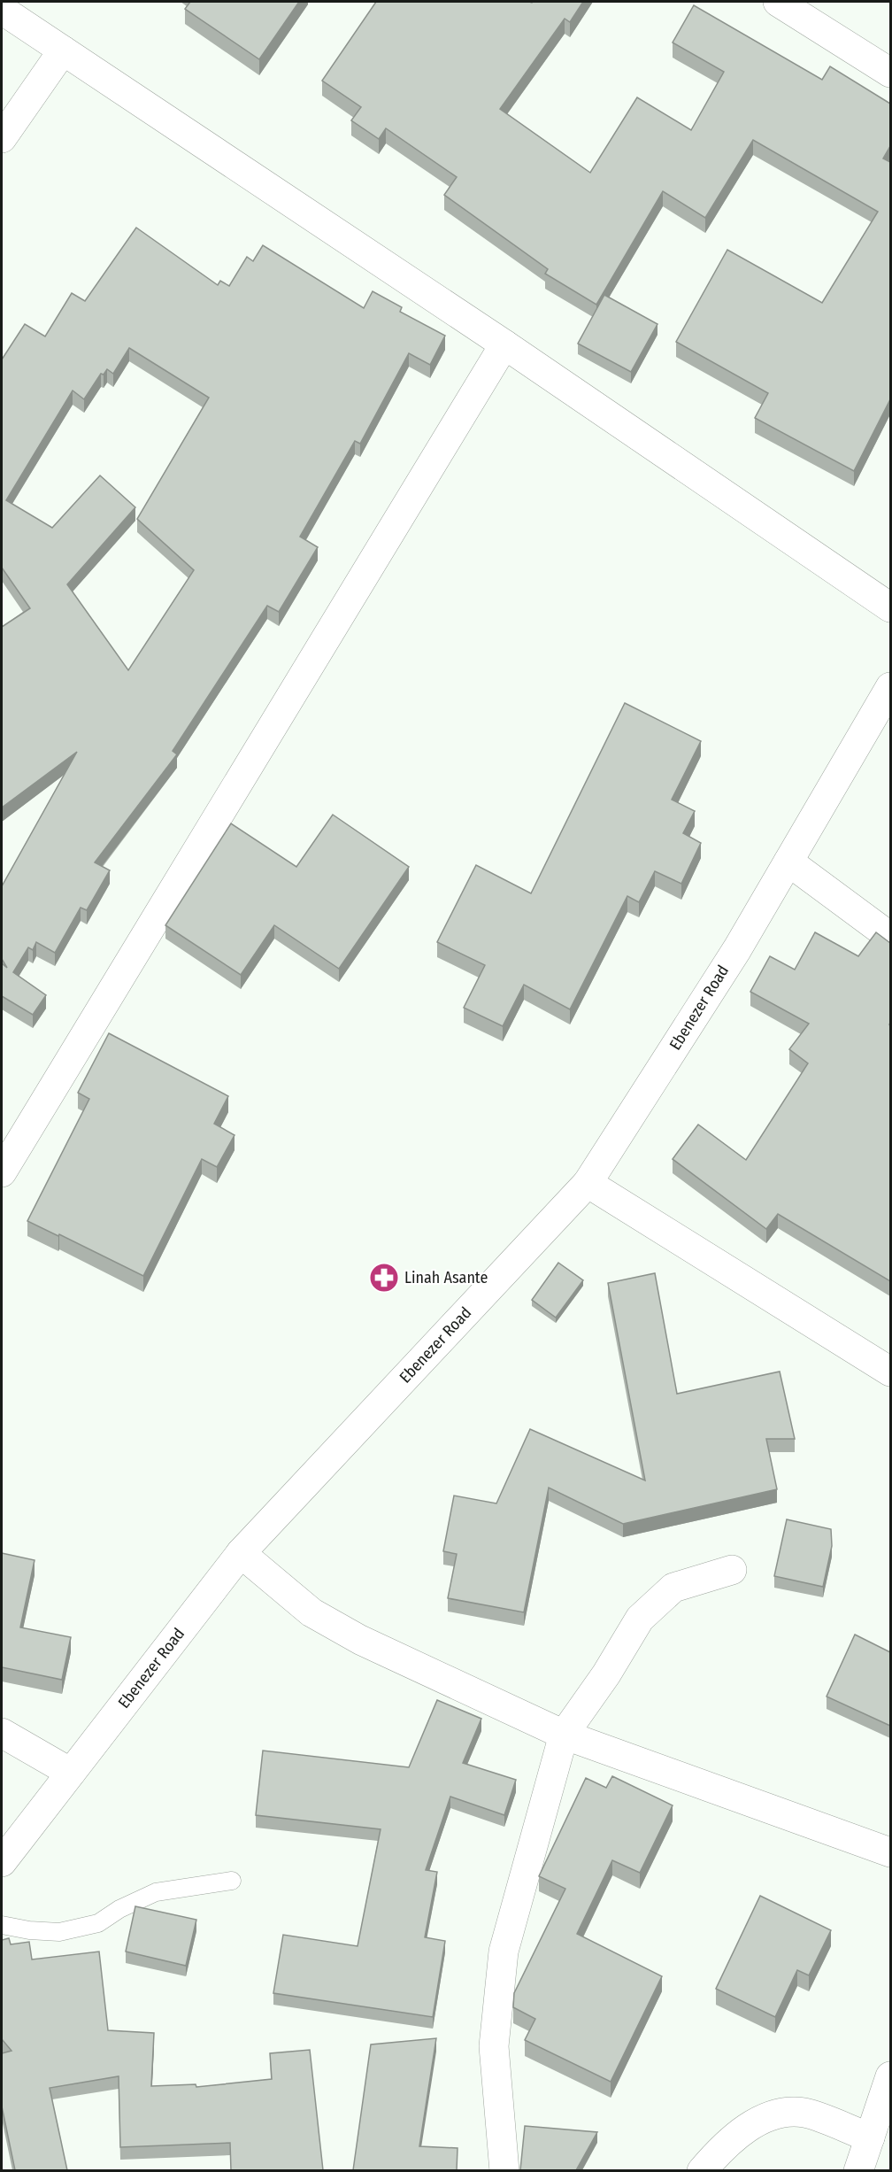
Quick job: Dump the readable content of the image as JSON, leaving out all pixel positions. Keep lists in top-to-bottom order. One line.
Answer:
{"streets":{"street":["Ebenezer Road"]},"places":{"pharmacy":["Linah Asante"]}}
